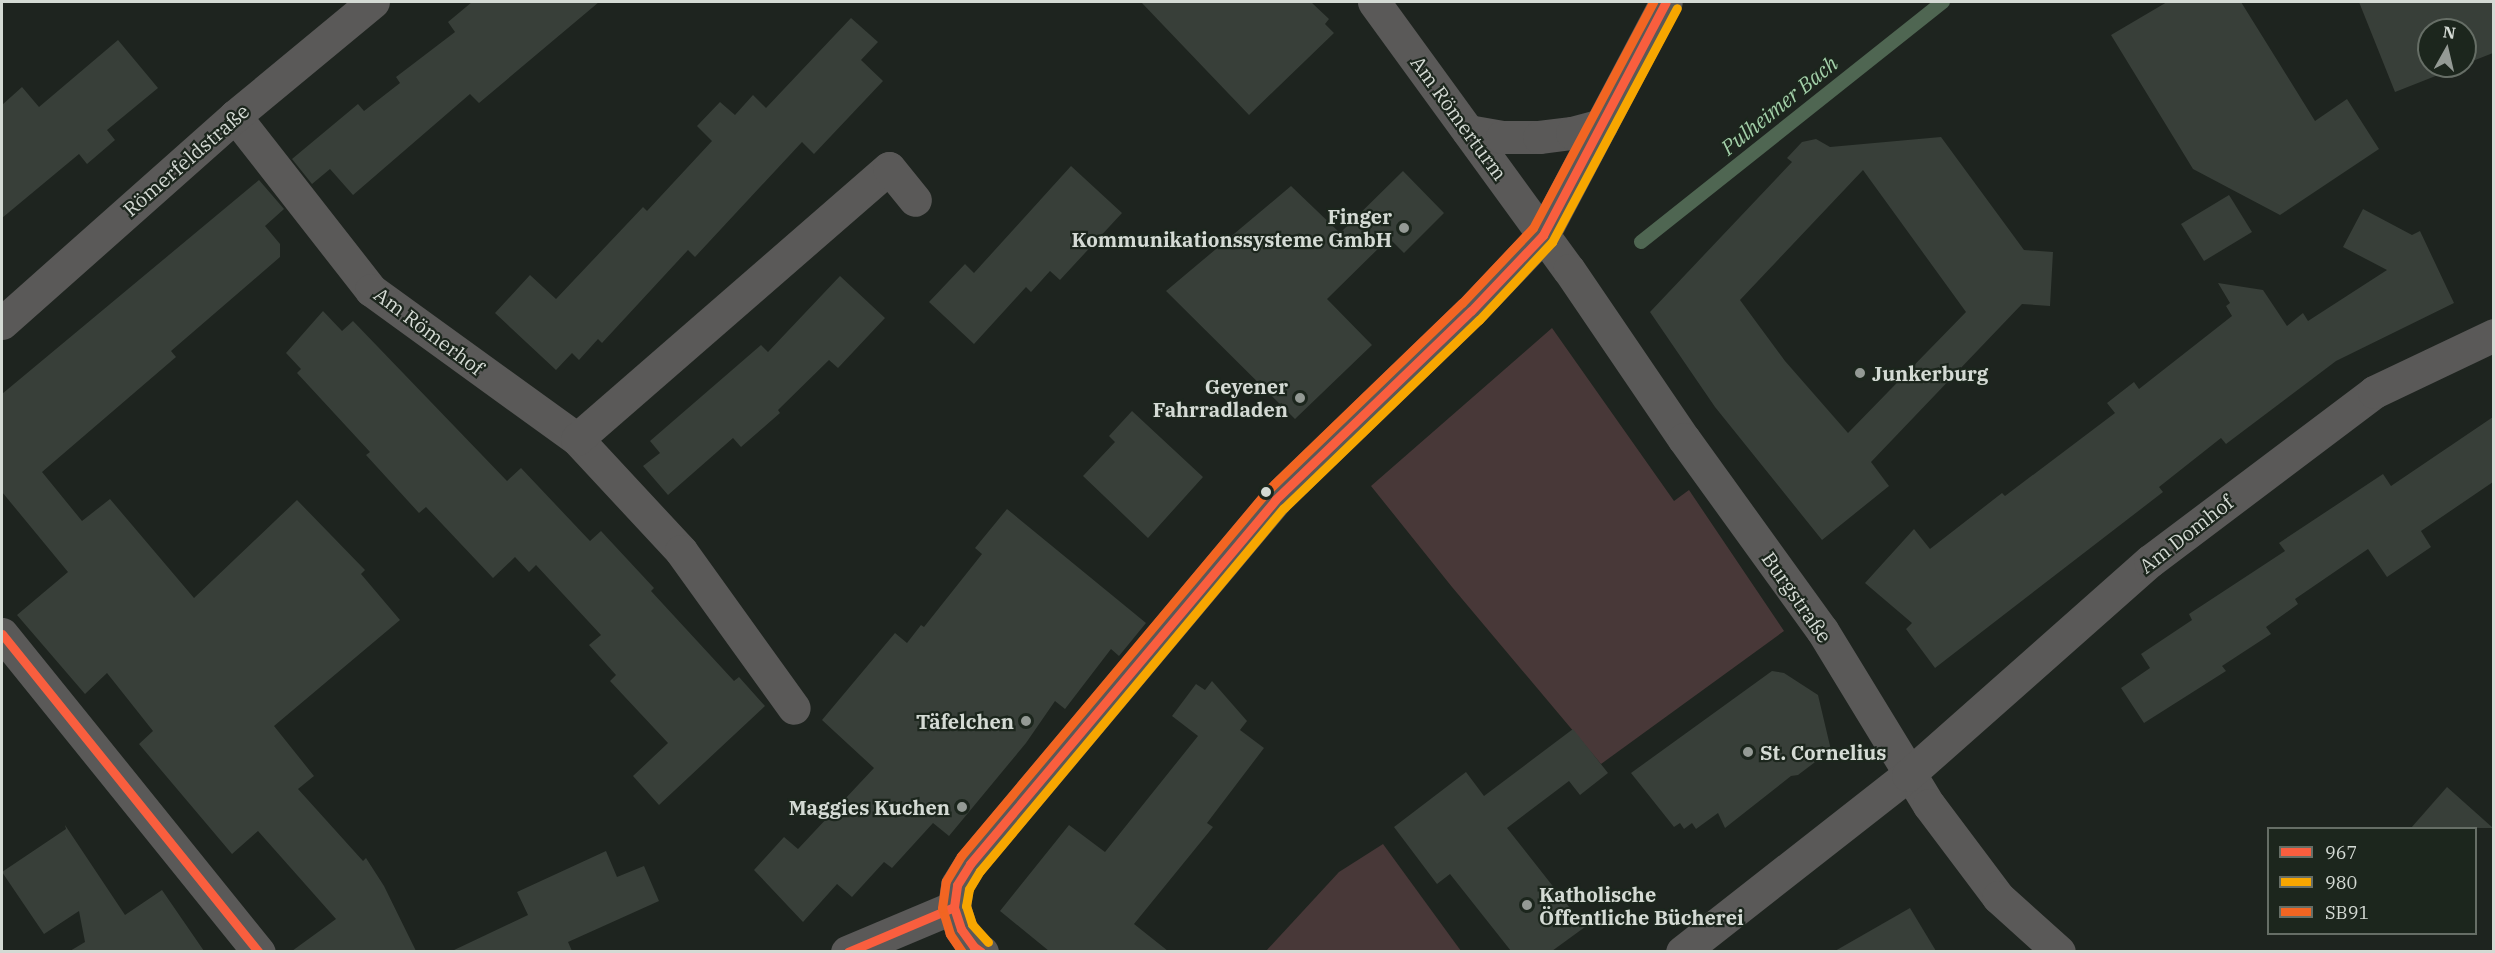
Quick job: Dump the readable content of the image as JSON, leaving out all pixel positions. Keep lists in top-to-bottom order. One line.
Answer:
{"streets":{"street":["Am Römerturm","Römerfeldstraße","Am Römerhof","Am Domhof","Burgstraße"]},"crossings":[["Am Römerturm","Burgstraße"],["Römerfeldstraße","Am Römerhof"],["Am Domhof","Burgstraße"]],"water":["Pulheimer Bach"],"places":["Finger Kommunikationssysteme GmbH","Junkerburg","Geyener Fahrradladen","Täfelchen","St. Cornelius","Maggies Kuchen","Katholische Öffentliche Bücherei"],"lines":["transit line 967","transit line SB91","transit line 980"],"legend":["967","980","SB91"],"north":"top"}
